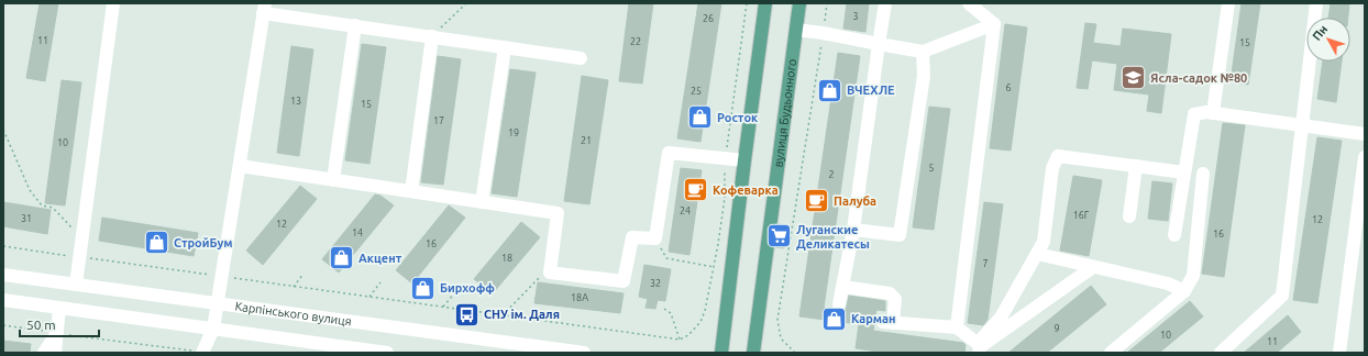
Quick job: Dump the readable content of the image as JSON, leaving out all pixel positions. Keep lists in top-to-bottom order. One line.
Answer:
{"streets":{"main road":["вулиця Будьонного"],"street":["Карпінського вулиця"]},"places":{"school or university":["Ясла-садок №80"],"shop":["ВЧЕХЛЕ","Росток","СтройБум","Акцент","Бирхофф","Карман"],"cafe":["Кофеварка","Палуба"],"supermarket":["Луганские Деликатесы"],"bus stop":["СНУ ім. Даля"]},"house_numbers":["3","26","11","22","15","6","25","13","15","17","19","21","10","5","2","24","16Г","31","12","12","14","16","16","18","7","32","18А","9","10","11"],"scale_bar":"50 m","north":"top left"}
